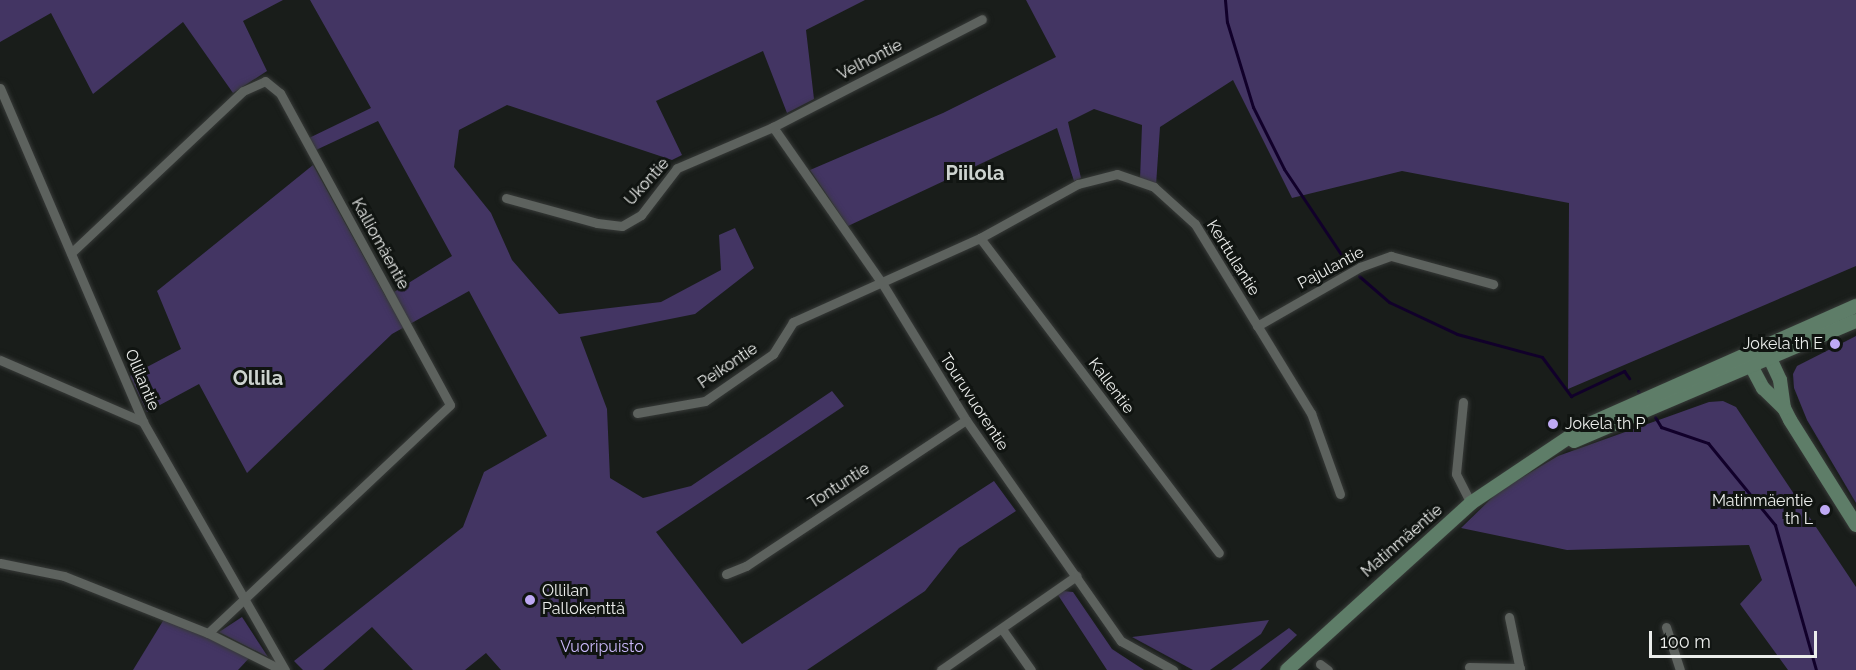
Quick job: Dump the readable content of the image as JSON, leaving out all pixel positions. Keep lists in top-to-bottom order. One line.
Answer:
{"streets":{"main road":["Matinmäentie"],"street":["Velhontie","Ukontie","Kalliomäentie","Kerttulantie","Pajulantie","Peikontie","Ollilantie","Kallentie","Touruvuorentie","Tontuntie"]},"crossings":[["Velhontie","Ukontie"],["Velhontie","Touruvuorentie"],["Ukontie","Touruvuorentie"],["Kalliomäentie","Ollilantie"],["Kerttulantie","Pajulantie"],["Kerttulantie","Peikontie"],["Kerttulantie","Kallentie"],["Kerttulantie","Touruvuorentie"],["Peikontie","Touruvuorentie"],["Touruvuorentie","Tontuntie"]],"districts":["Piilola","Ollila"],"parks":["Vuoripuisto"],"places":["Jokela th E","Jokela th P","Matinmäentie th L","Ollilan Pallokenttä"],"scale_bar":"100 m"}
